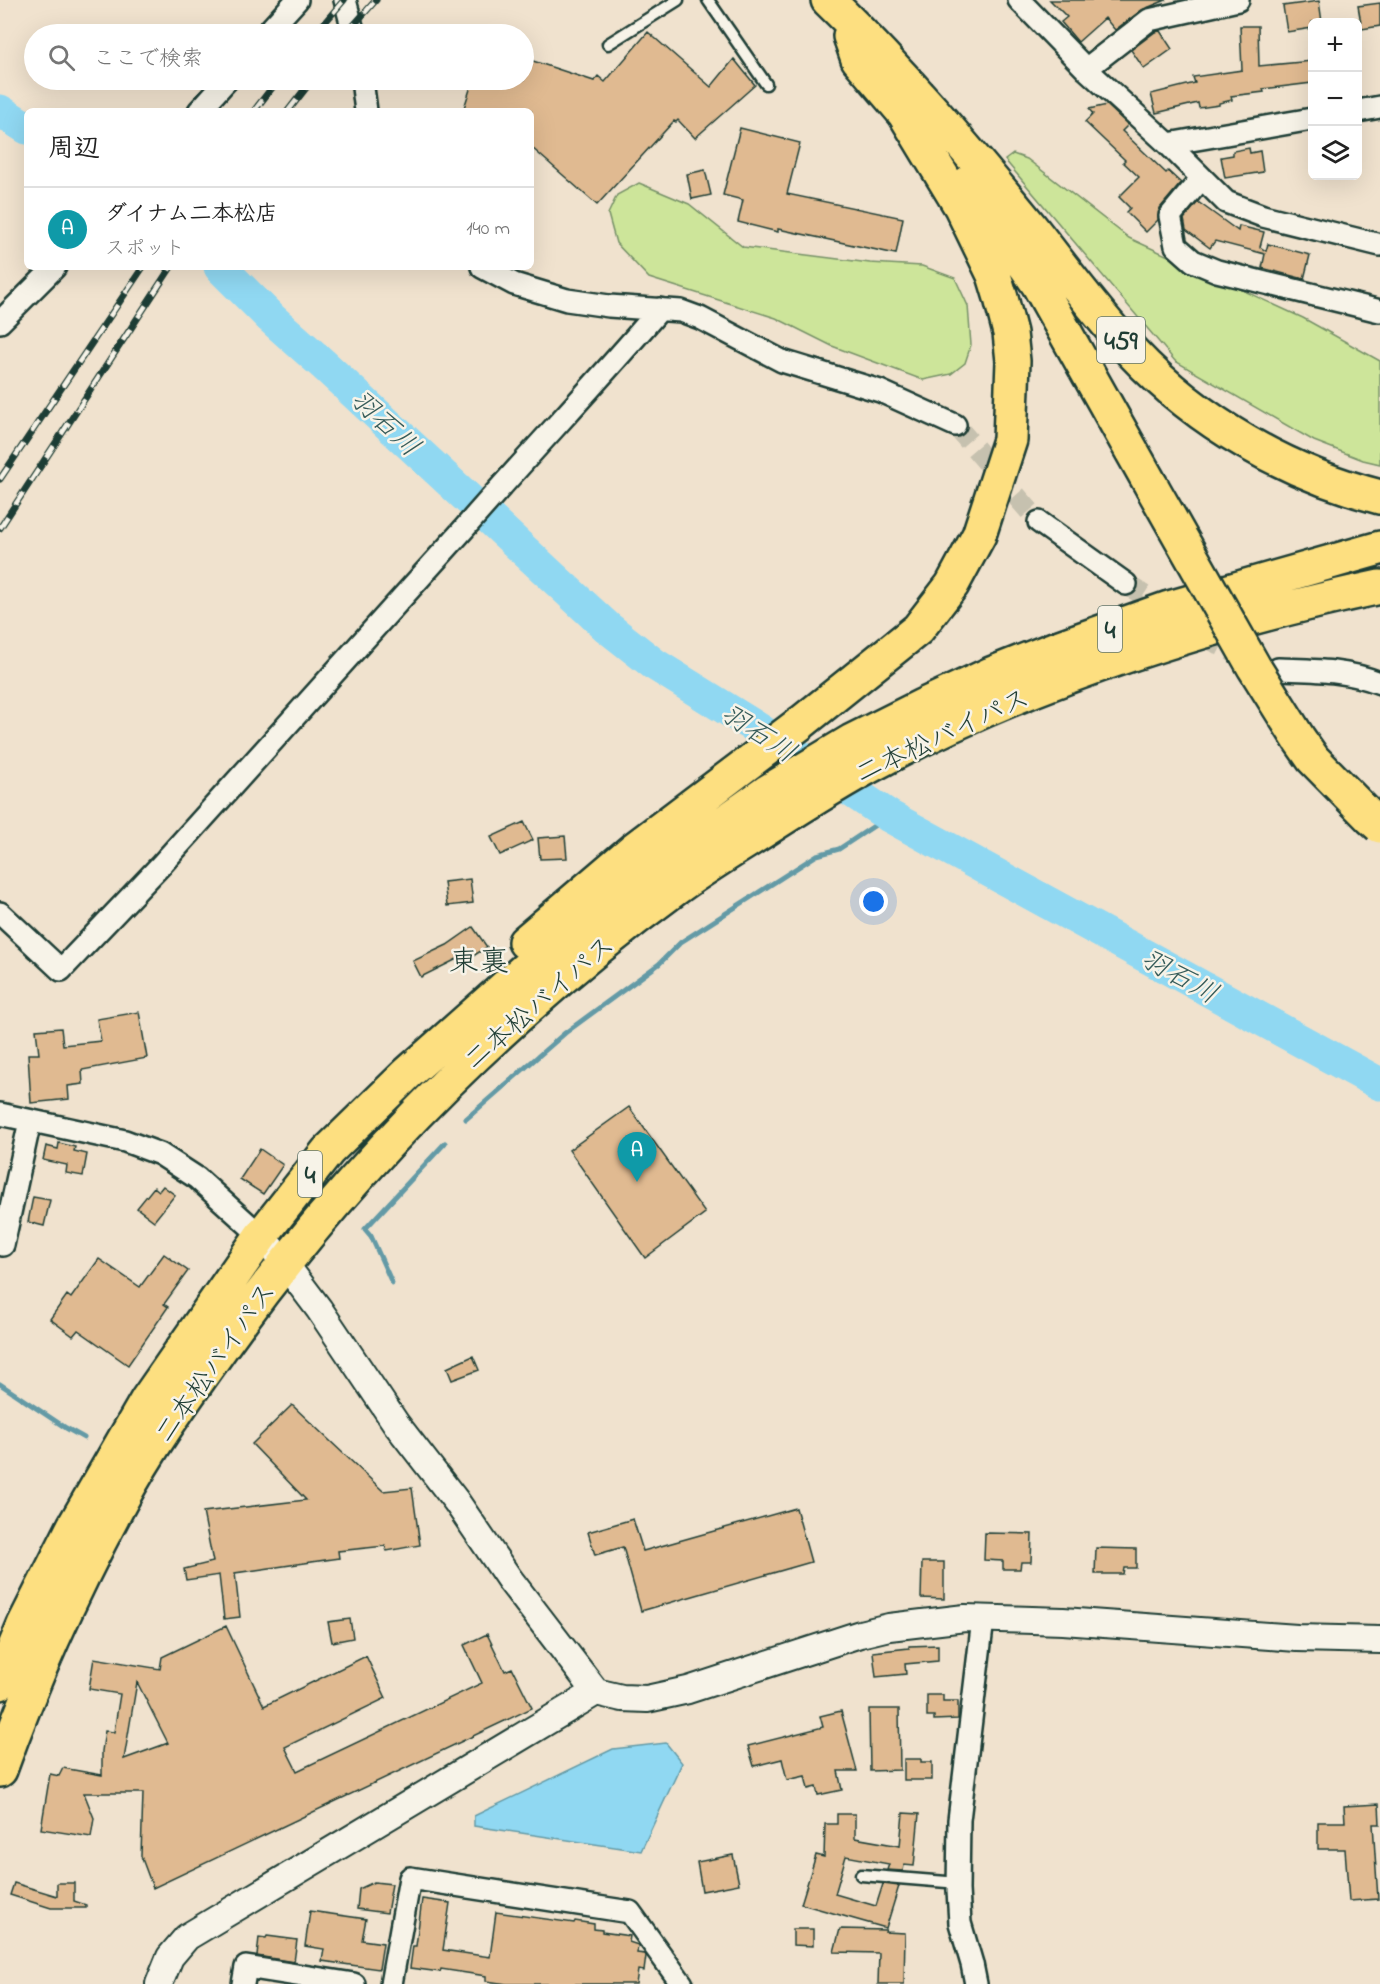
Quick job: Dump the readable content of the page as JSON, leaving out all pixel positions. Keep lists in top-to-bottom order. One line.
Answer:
{"streets":{"highway":["459","4","二本松バイパス"]},"districts":["東裏"],"water":["羽石川"],"page":{"map_buttons":["+","−"],"search":"ここで検索","heading":"周辺","list":[{"mark":"A","name":"ダイナム二本松店","note":"スポット","value":"140 m"}],"pins":"A"}}
